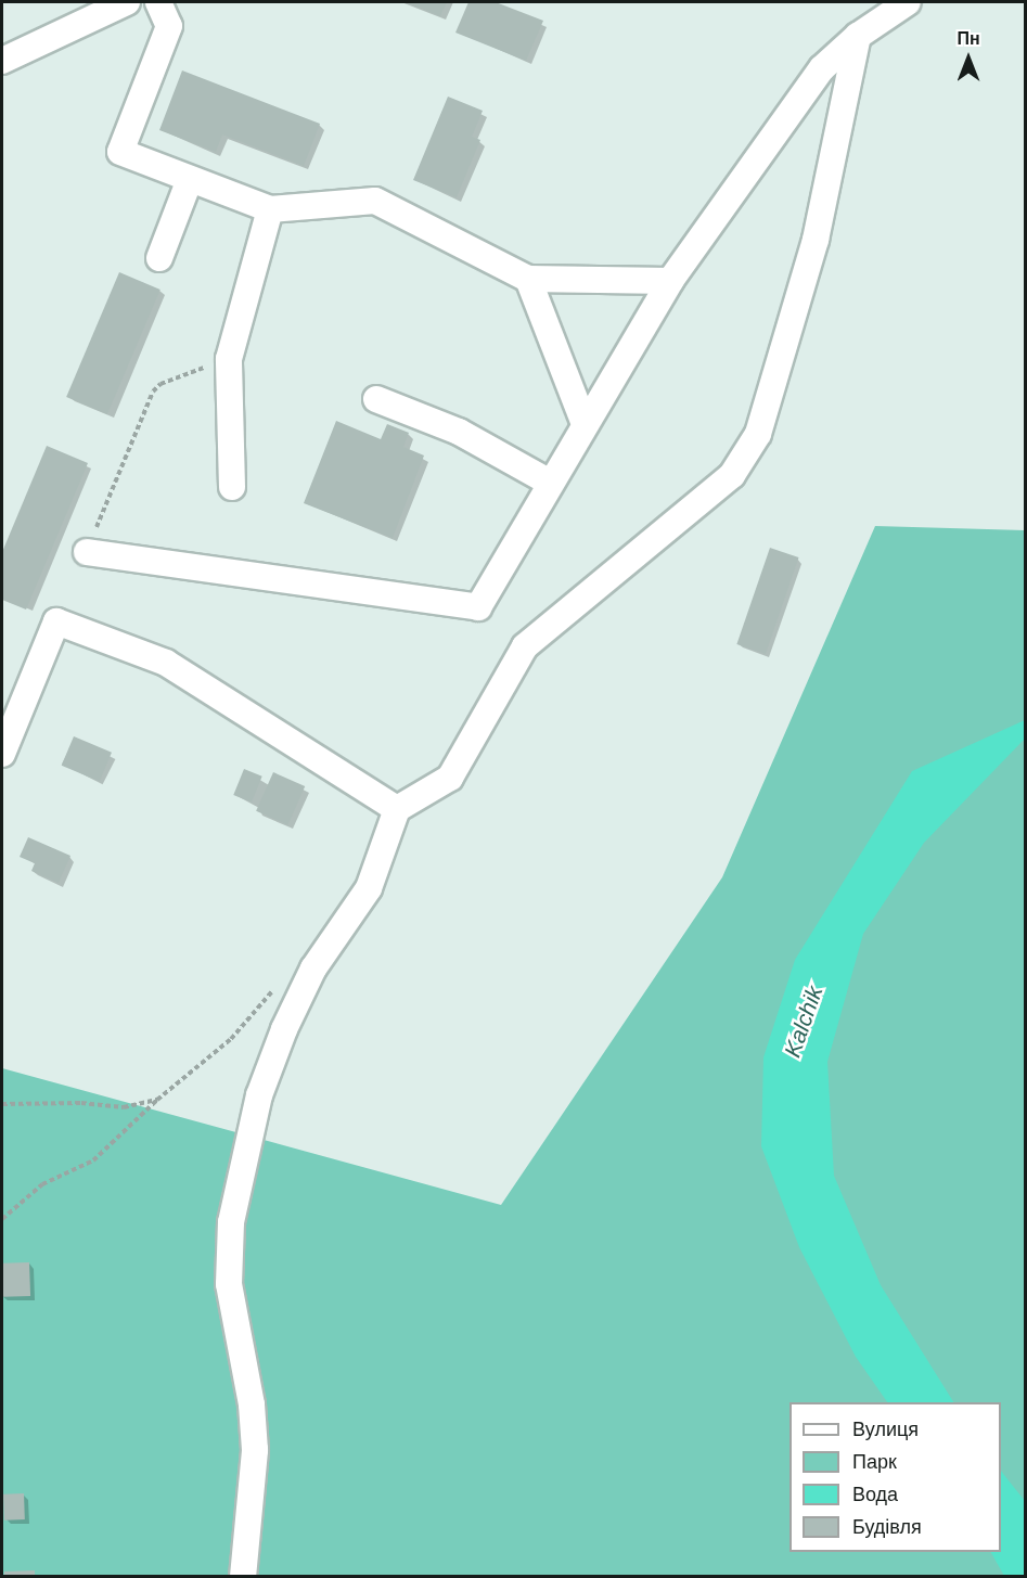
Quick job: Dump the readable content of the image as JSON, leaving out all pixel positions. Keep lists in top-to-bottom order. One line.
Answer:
{"water":["Kalchik"],"legend":["Вулиця","Парк","Вода","Будівля"],"north":"top"}
